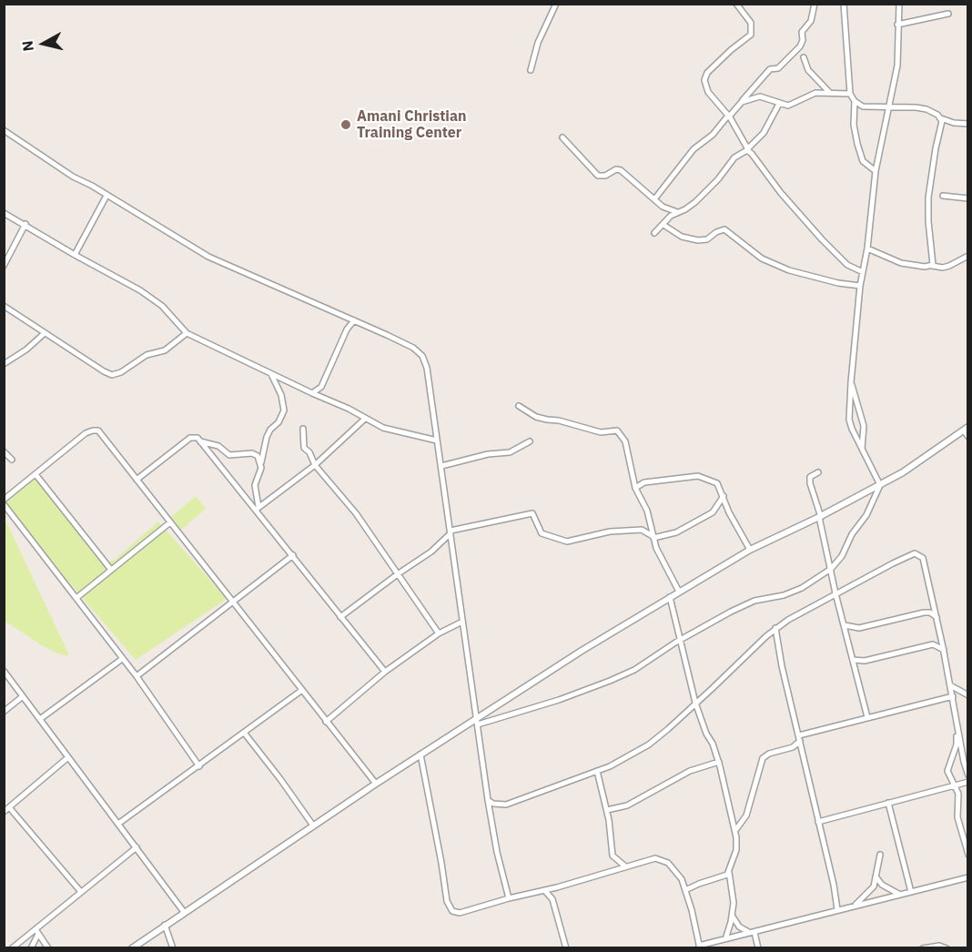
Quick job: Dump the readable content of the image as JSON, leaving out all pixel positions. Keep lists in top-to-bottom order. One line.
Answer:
{"places":["Amani Christian Training Center"],"north":"left"}
